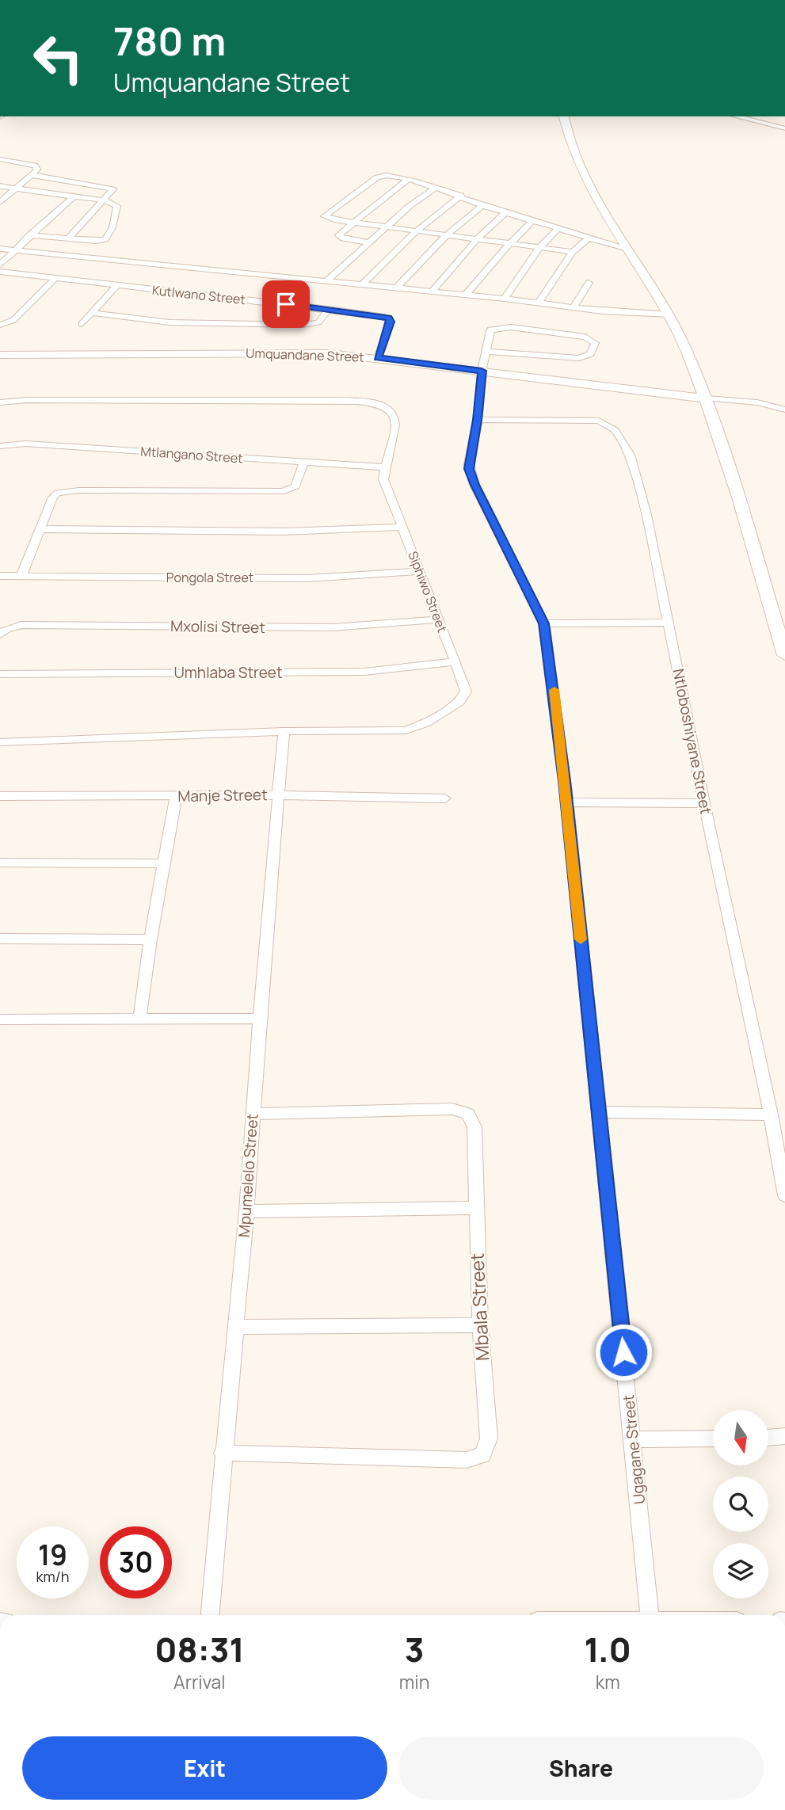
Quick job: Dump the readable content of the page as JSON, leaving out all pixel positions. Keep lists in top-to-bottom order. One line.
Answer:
{"streets":{"street":["Kutlwano Street","Umquandane Street","Mtlangano Street","Pongola Street","Siphiwo Street","Mxolisi Street","Umhlaba Street","Ntloboshiyane Street","Manje Street","Mpumelelo Street","Mbala Street","Ugagane Street"]},"crossings":[["Kutlwano Street","Umquandane Street"],["Umquandane Street","Ugagane Street"],["Mtlangano Street","Siphiwo Street"],["Pongola Street","Siphiwo Street"],["Siphiwo Street","Mxolisi Street"],["Siphiwo Street","Umhlaba Street"],["Siphiwo Street","Mpumelelo Street"],["Ntloboshiyane Street","Ugagane Street"],["Manje Street","Mpumelelo Street"],["Mpumelelo Street","Mbala Street"]],"north":"bottom","page":{"turn":["780 m","Umquandane Street"],"speed":"19 km/h","limit":"30","eta":["08:31","Arrival","3","min","1.0","km"],"buttons":["Exit","Share"]}}
